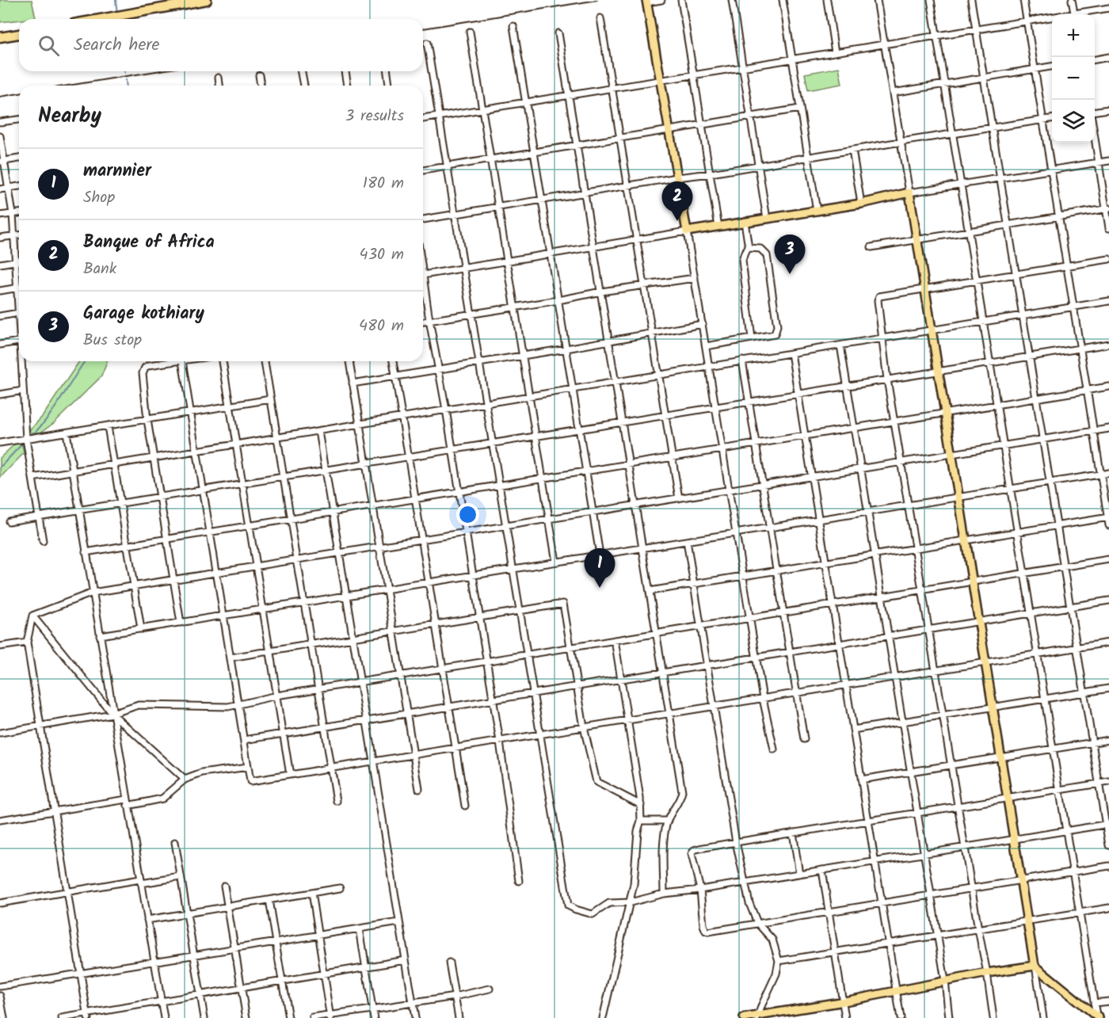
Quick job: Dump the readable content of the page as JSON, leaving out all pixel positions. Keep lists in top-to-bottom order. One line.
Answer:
{"page":{"map_buttons":["+","−"],"search":"Search here","heading":["Nearby","3 results"],"list":[{"mark":"1","name":"marnnier","note":"Shop","value":"180 m"},{"mark":"2","name":"Banque of Africa","note":"Bank","value":"430 m"},{"mark":"3","name":"Garage kothiary","note":"Bus stop","value":"480 m"}],"pins":["2","3","1"]}}
